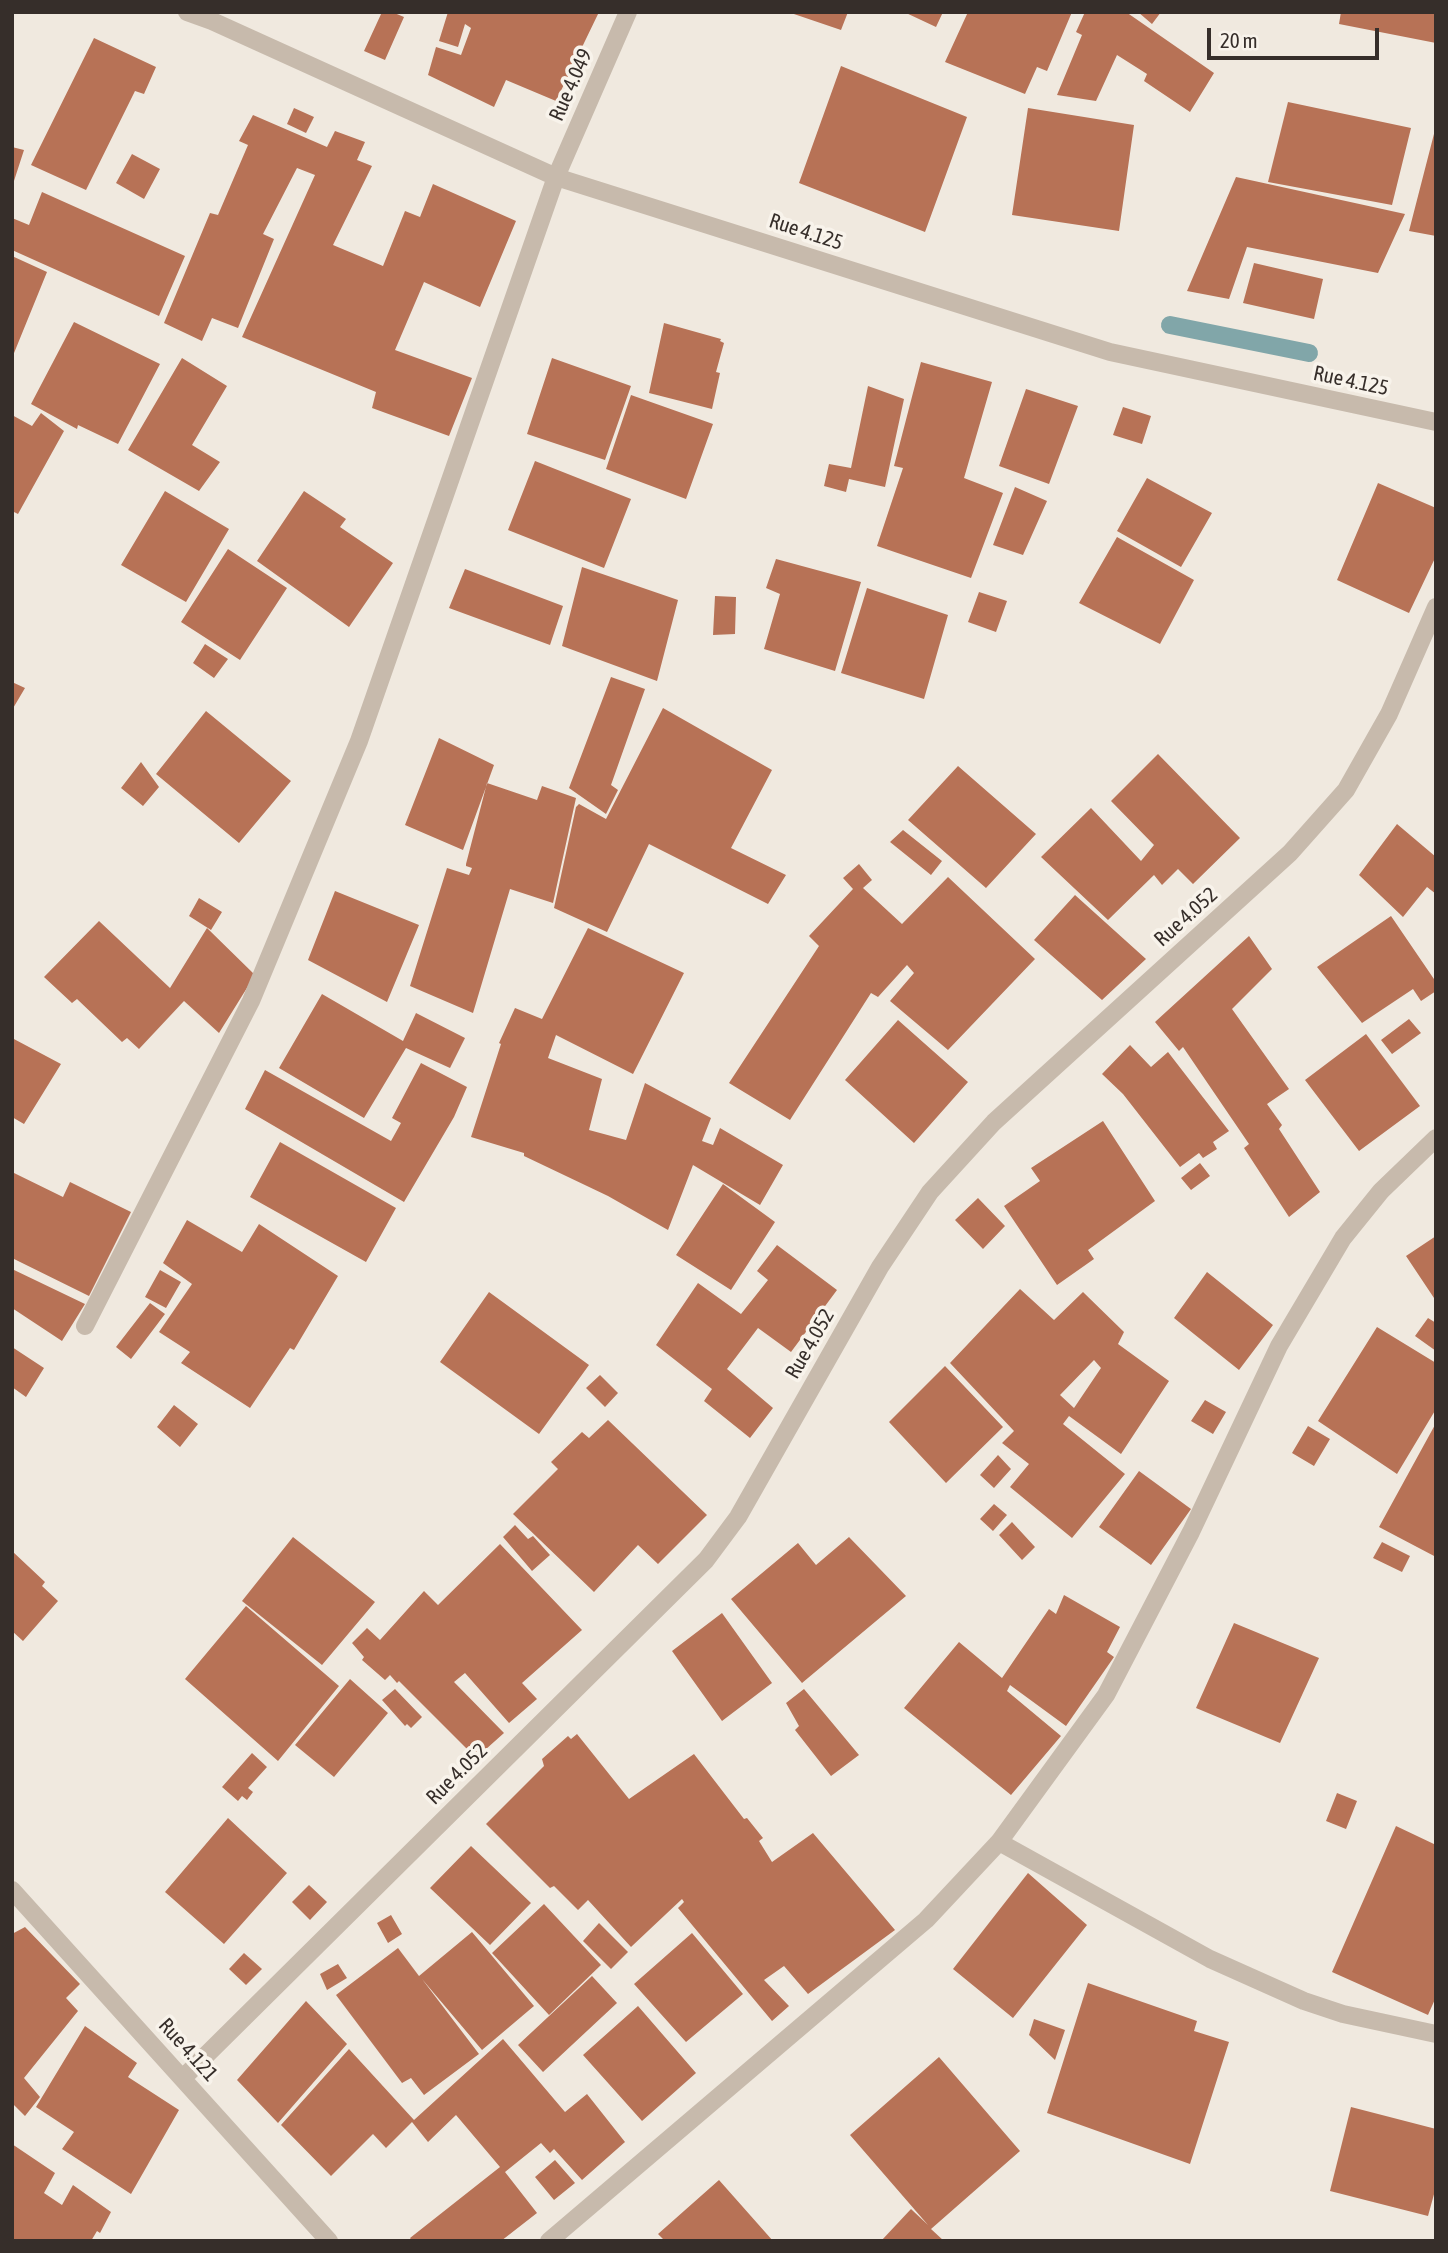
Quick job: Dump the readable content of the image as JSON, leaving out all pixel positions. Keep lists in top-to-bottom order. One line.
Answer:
{"streets":{"street":["Rue 4.049","Rue 4.125","Rue 4.052","Rue 4.121"]},"crossings":[["Rue 4.049","Rue 4.125"],["Rue 4.052","Rue 4.121"]],"scale_bar":"20 m"}
